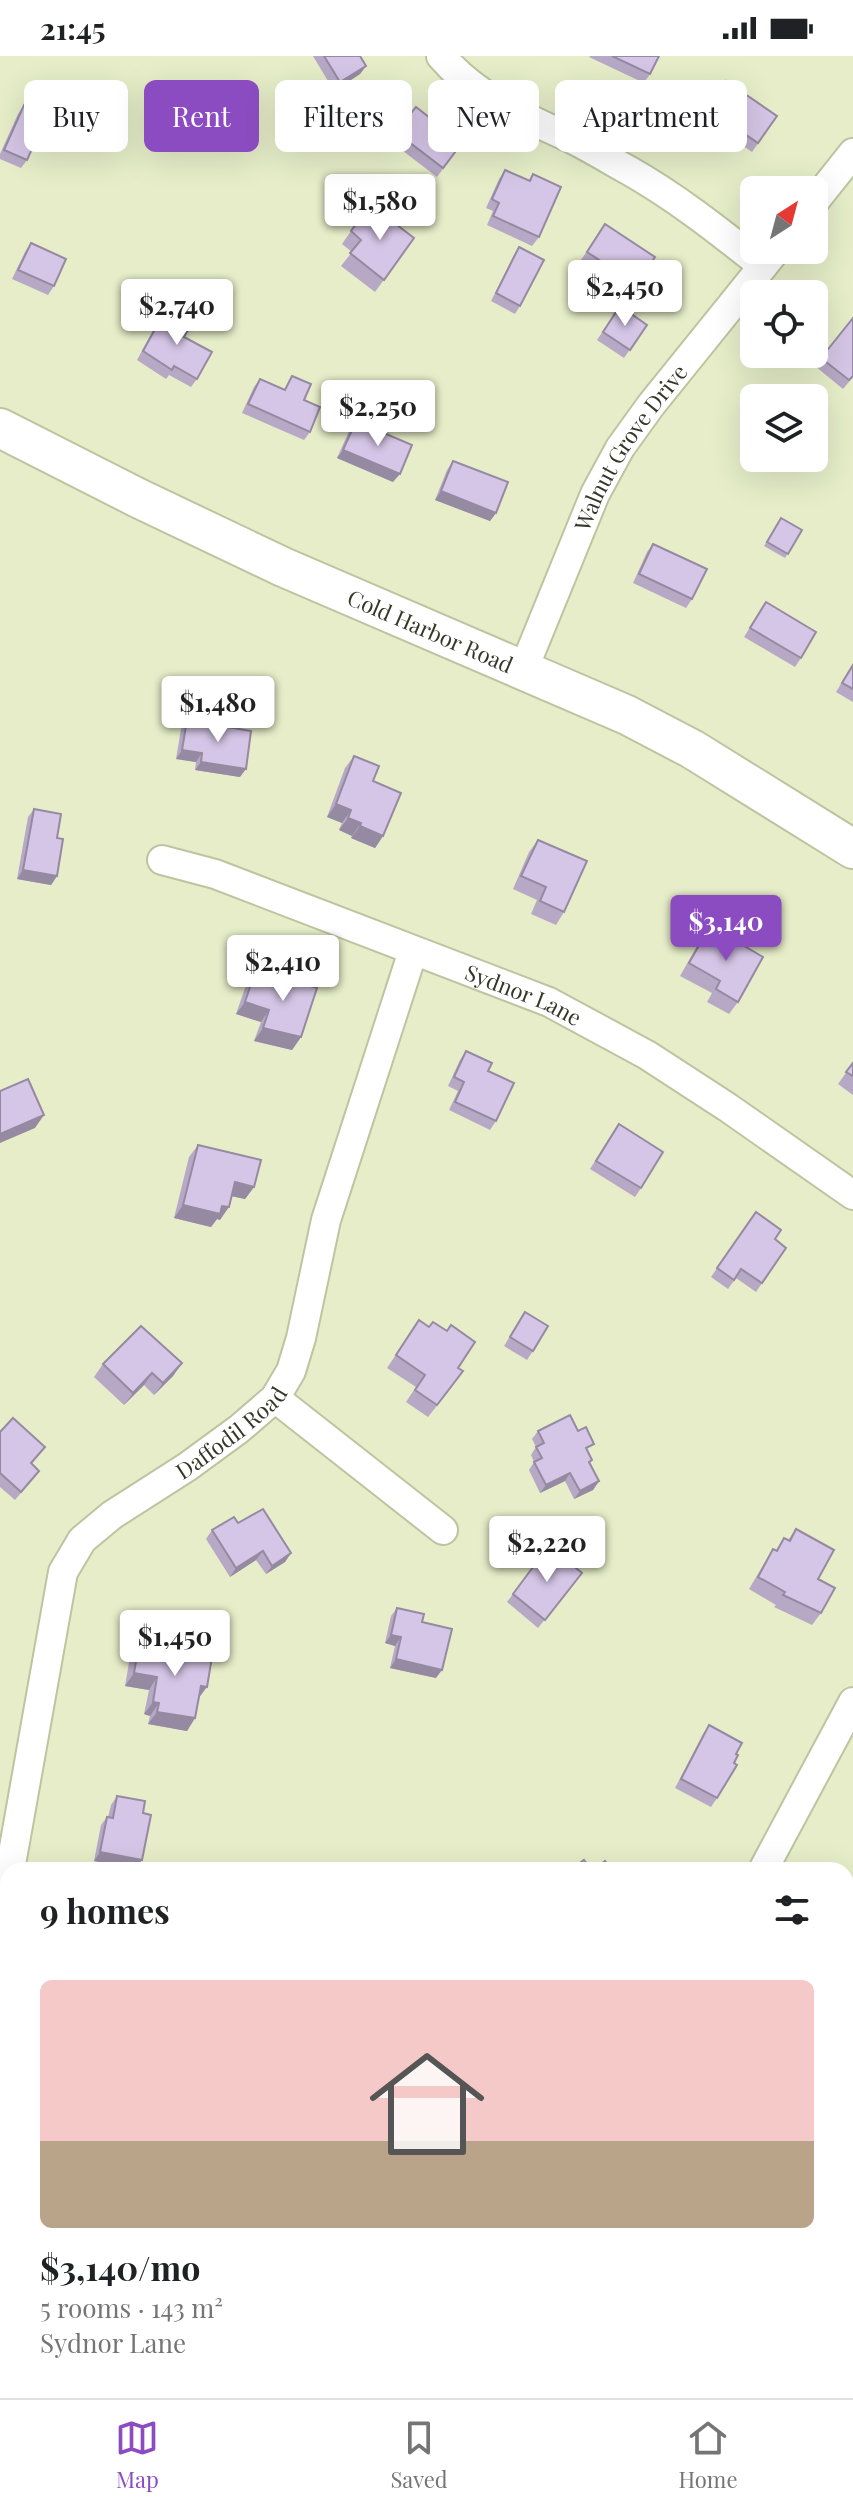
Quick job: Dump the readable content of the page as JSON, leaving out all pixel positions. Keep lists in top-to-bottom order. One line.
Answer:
{"streets":{"main road":["Cold Harbor Road"],"street":["Walnut Grove Drive","Sydnor Lane","Daffodil Road"]},"crossings":[["Walnut Grove Drive","Cold Harbor Road"],["Sydnor Lane","Daffodil Road"]],"north":"top right","page":{"status":"21:45","chip":["Buy","Rent","Filters","New","Apartment"],"price":["$1,580","$2,450","$2,740","$2,250","$1,480","$3,140","$2,410","$2,220","$1,450"],"heading":"9 homes","list":[{"name":"$3,140/mo","note":"5 rooms · 143 m² · Sydnor Lane"}],"tabs":["Map","Saved","Home"]}}
